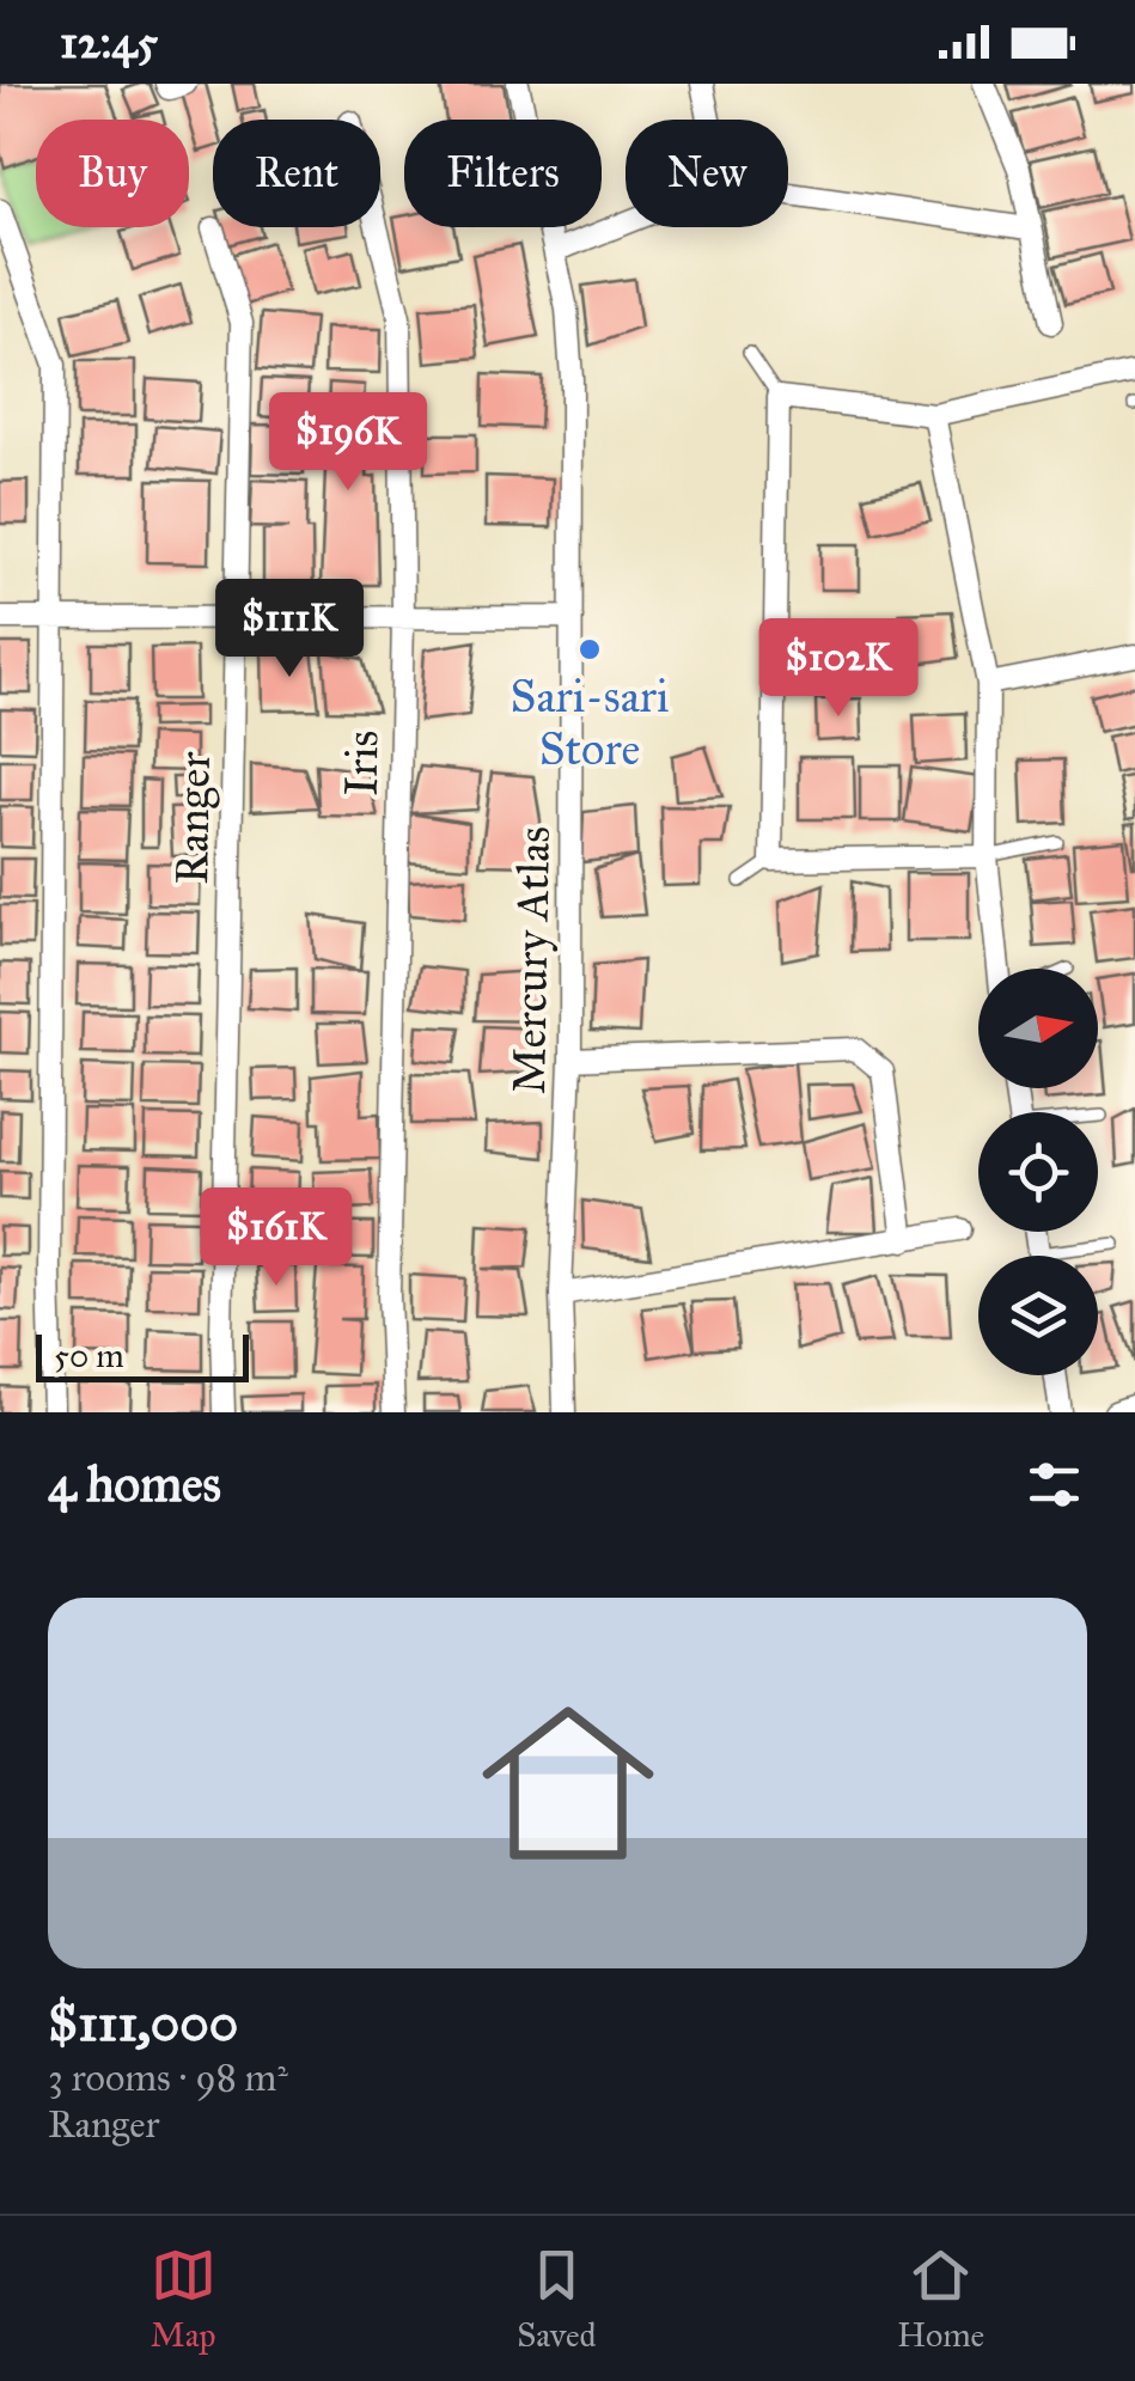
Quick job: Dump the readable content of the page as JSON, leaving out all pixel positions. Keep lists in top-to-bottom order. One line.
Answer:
{"streets":{"street":["Iris","Ranger","Mercury Atlas"]},"places":["Sari-sari Store"],"scale_bar":"50 m","north":"right","page":{"status":"12:45","chip":["Buy","Rent","Filters","New"],"price":["$196K","$111K","$102K","$161K"],"scale":"50 m","heading":"4 homes","list":[{"name":"$111,000","note":"3 rooms · 98 m² · Ranger"}],"tabs":["Map","Saved","Home"]}}
